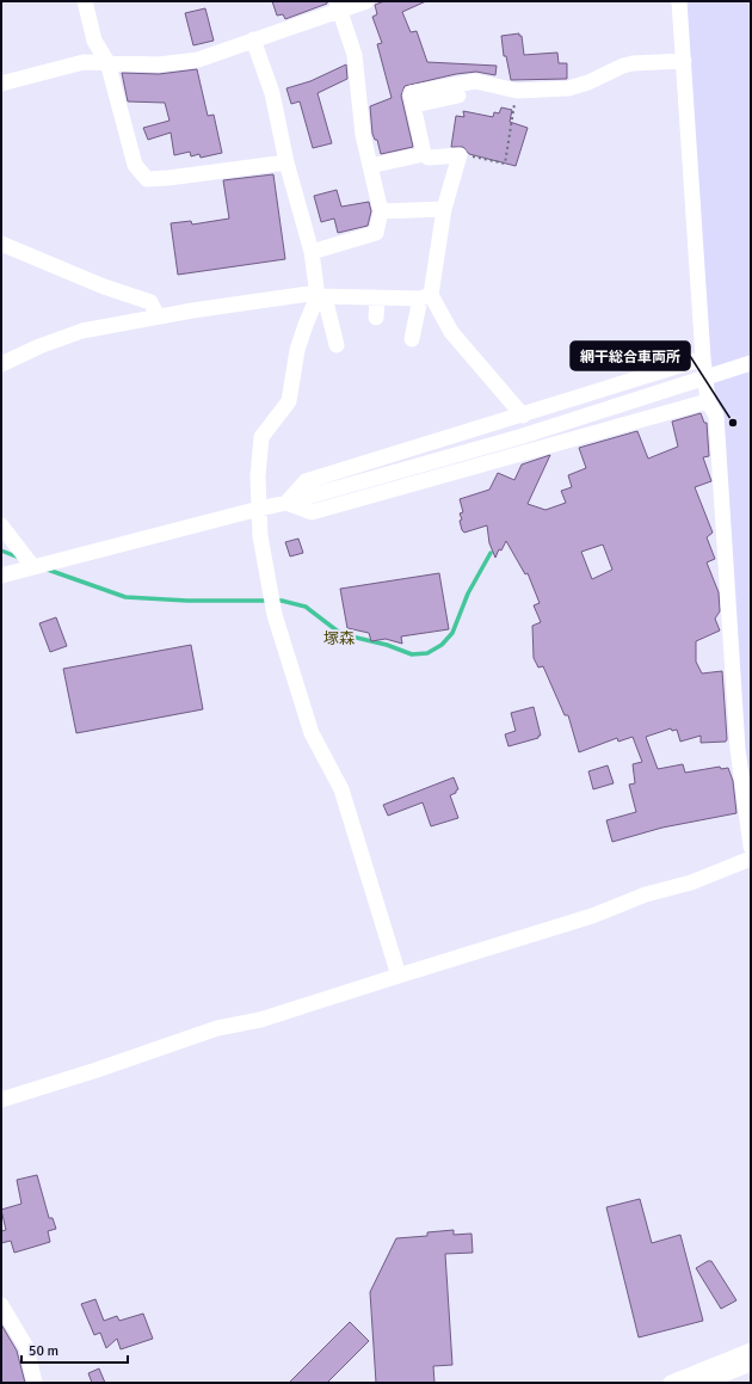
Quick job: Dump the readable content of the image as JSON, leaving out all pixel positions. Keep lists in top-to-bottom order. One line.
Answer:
{"districts":["塚森"],"places":["網干総合車両所"],"scale_bar":"50 m"}
